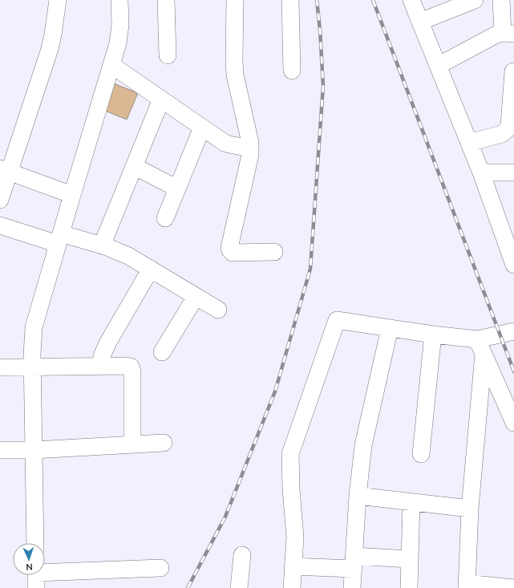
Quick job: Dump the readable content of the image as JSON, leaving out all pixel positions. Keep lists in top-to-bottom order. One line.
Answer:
{"north":"bottom"}
